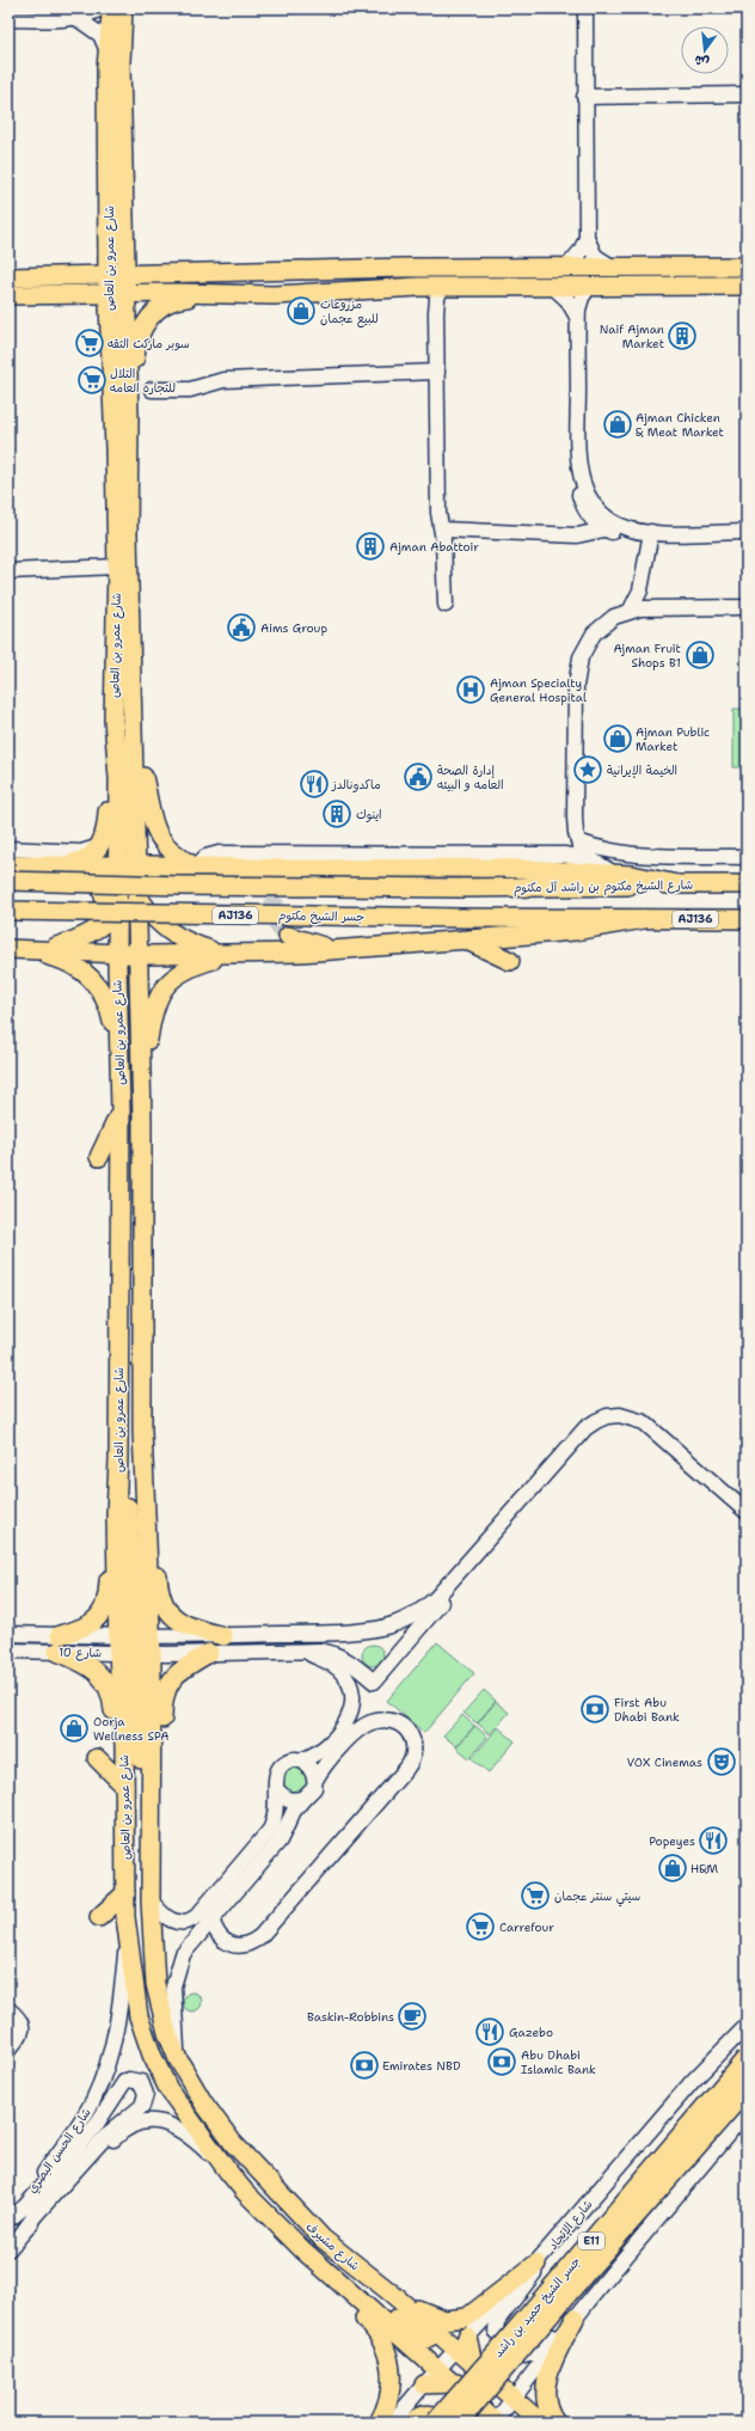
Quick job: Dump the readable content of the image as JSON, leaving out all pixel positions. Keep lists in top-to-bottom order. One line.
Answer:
{"streets":{"highway":["E11","جسر الشيخ حميد بن راشد"],"main road":["شارع عمرو بن العاص","شارع الشيخ مكتوم بن راشد آل مكتوم","AJ136","جسر الشيخ مكتوم","شارع مشيرف"],"street":["شارع 10","شارع الحسن البصري","شارع الإتحاد"]},"crossings":[["شارع عمرو بن العاص","شارع 10"],["شارع عمرو بن العاص","شارع الحسن البصري"],["شارع عمرو بن العاص","شارع مشيرف"],["AJ136","جسر الشيخ مكتوم"],["شارع الحسن البصري","شارع مشيرف"],["شارع الإتحاد","شارع مشيرف"]],"places":{"shop":["مزروعات للبيع عجمان","Ajman Chicken & Meat Market","Ajman Fruit Shops B1","Ajman Public Market","Oorja Wellness SPA","H&M"],"building":["Naif Ajman Market","Ajman Abattoir","اينوك"],"supermarket":["سوبر ماركت الثقه","التلال للتجاره العامه","سيتي سنتر عجمان","Carrefour"],"public building":["Aims Group","إدارة الصحة العامه و البيئه"],"hospital":["Ajman Specialty General Hospital"],"place":["الخيمة الإيرانية"],"restaurant":["ماكدونالدز","Popeyes","Gazebo"],"bank":["First Abu Dhabi Bank","Abu Dhabi Islamic Bank","Emirates NBD"],"theatre":["VOX Cinemas"],"cafe":["Baskin-Robbins"]},"north":"bottom"}
